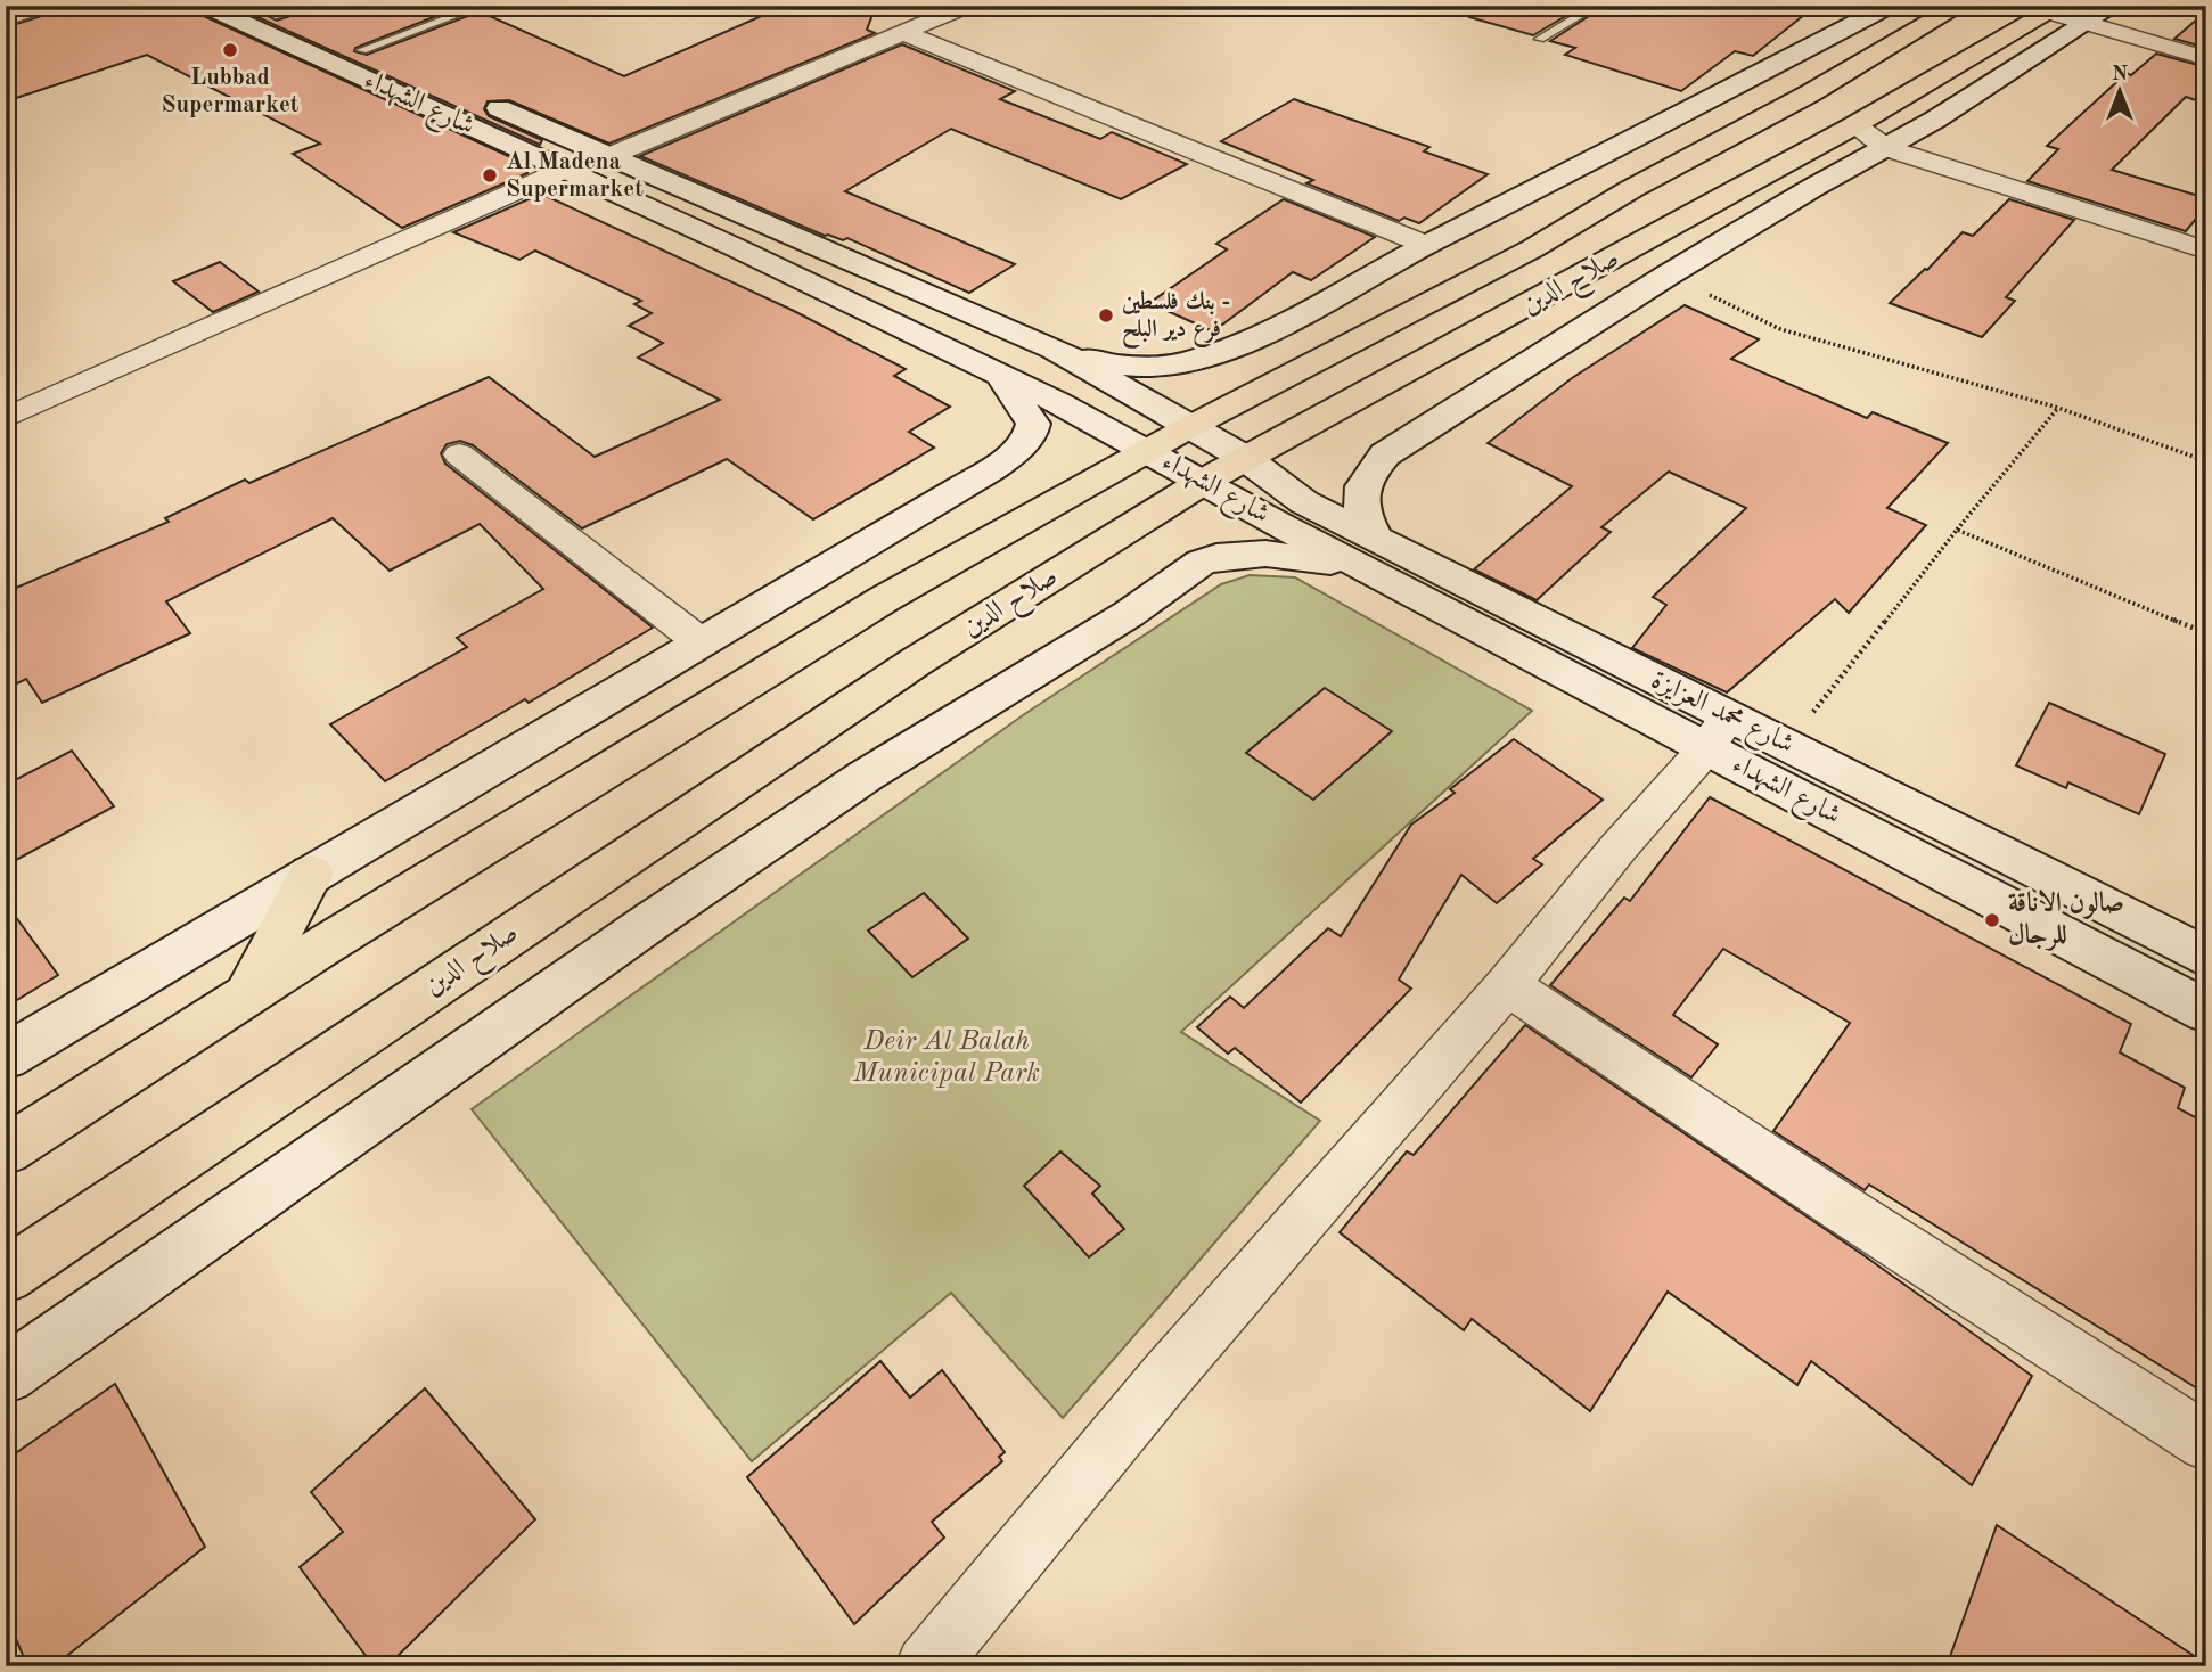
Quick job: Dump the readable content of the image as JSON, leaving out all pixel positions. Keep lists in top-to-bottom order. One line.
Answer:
{"streets":{"highway":["صلاح الدين"],"main road":["شارع الشهداء","شارع محمد العزايزة"]},"crossings":[["شارع الشهداء","صلاح الدين"],["شارع الشهداء","شارع محمد العزايزة"],["صلاح الدين","شارع محمد العزايزة"]],"parks":["Deir Al Balah Municipal Park"],"places":["Lubbad Supermarket","Al Madena Supermarket","بنك فلسطين - فرع دير البلح","صالون الاناقة للرجال"],"north":"top"}
